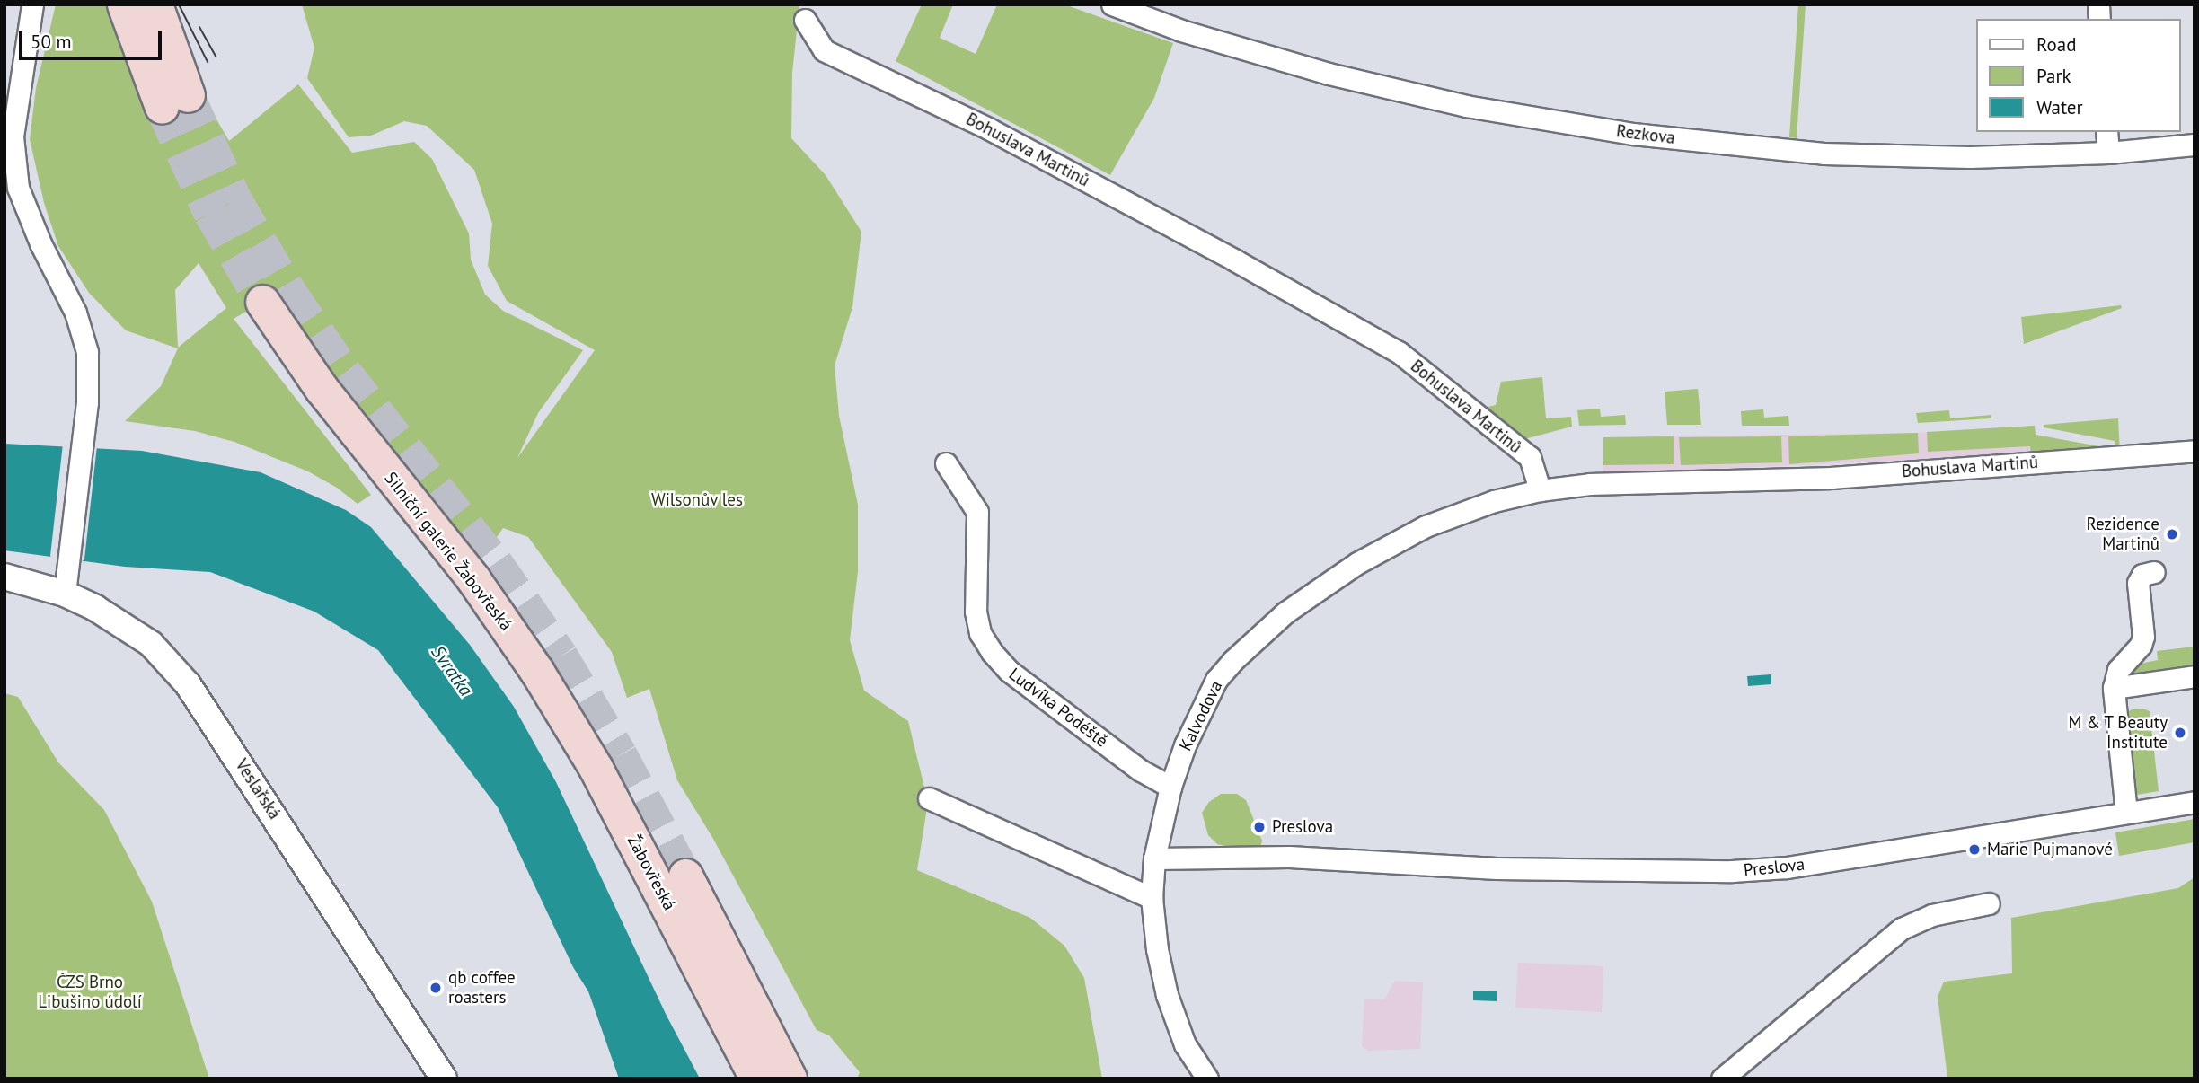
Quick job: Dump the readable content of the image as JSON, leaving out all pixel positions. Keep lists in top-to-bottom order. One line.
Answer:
{"streets":{"highway":["Silniční galerie Žabovřeská","Žabovřeská"],"street":["Rezkova","Bohuslava Martinů","Ludvíka Podéště","Kalvodova","Veslařská","Preslova"]},"crossings":[["Bohuslava Martinů","Kalvodova"],["Silniční galerie Žabovřeská","Žabovřeská"],["Ludvíka Podéště","Kalvodova"],["Kalvodova","Preslova"]],"water":["Svratka"],"parks":["Wilsonův les","ČZS Brno Libušino údolí"],"places":["Rezidence Martinů","M & T Beauty Institute","Preslova","Marie Pujmanové","qb coffee roasters"],"legend":["Road","Park","Water"],"scale_bar":"50 m"}
